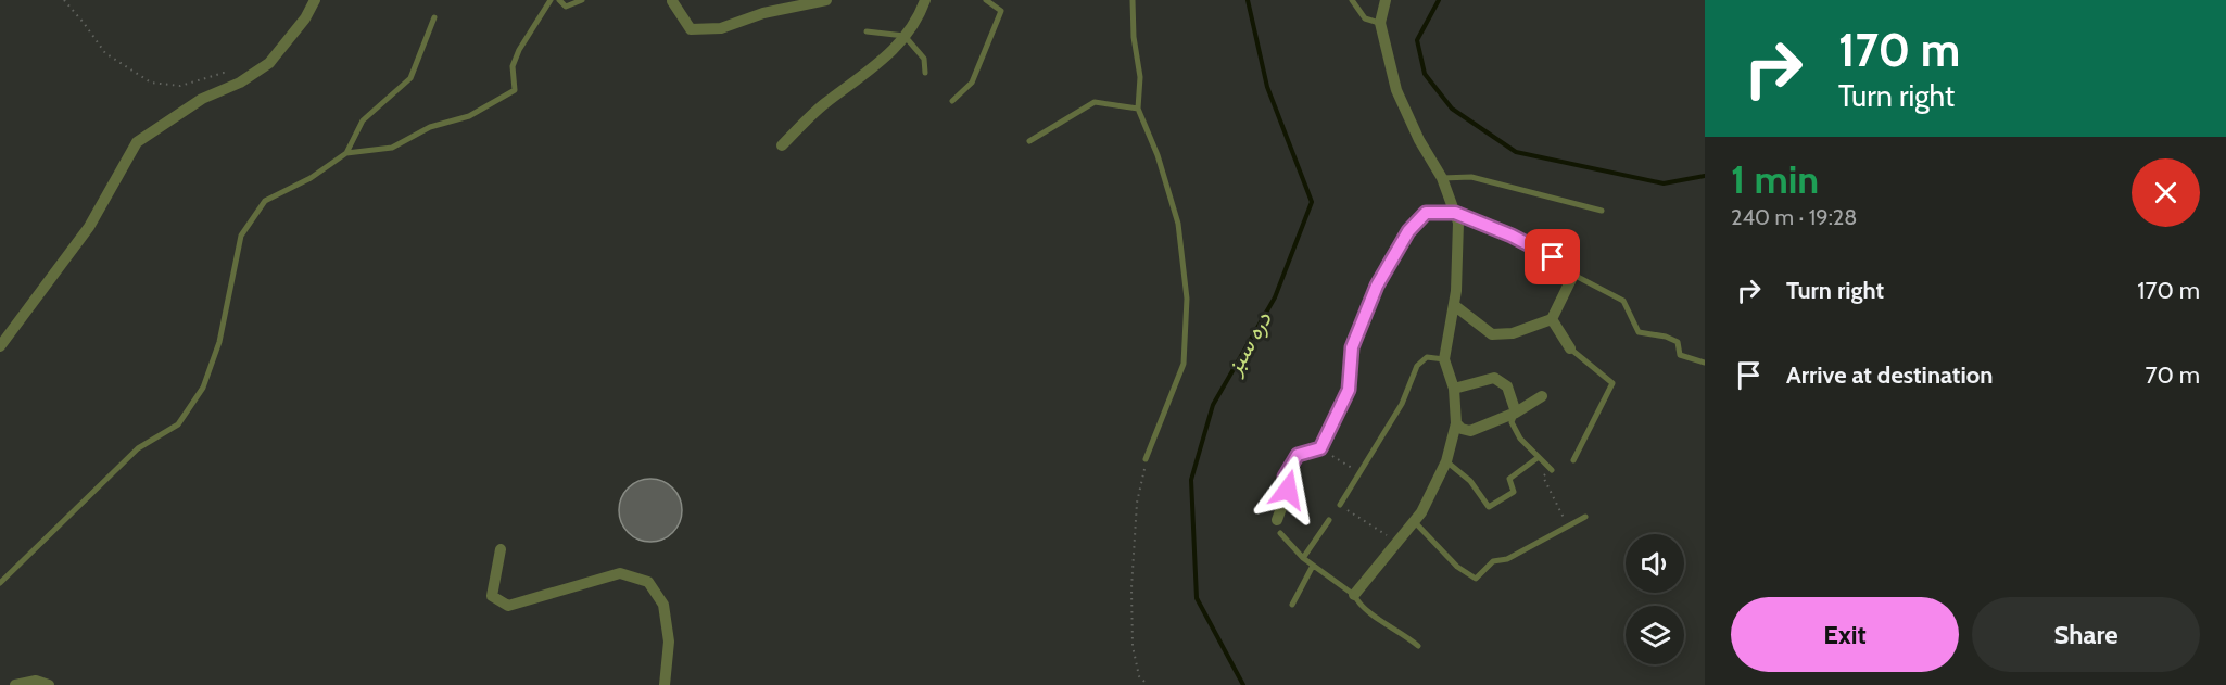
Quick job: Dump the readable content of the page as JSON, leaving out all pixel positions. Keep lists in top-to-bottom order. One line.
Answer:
{"water":["دره سبز"],"page":{"turn":["170 m","Turn right"],"heading":["1 min","240 m · 19:28"],"list":[{"name":"Turn right","value":"170 m"},{"name":"Arrive at destination","value":"70 m"}],"buttons":["Exit","Share"]}}
